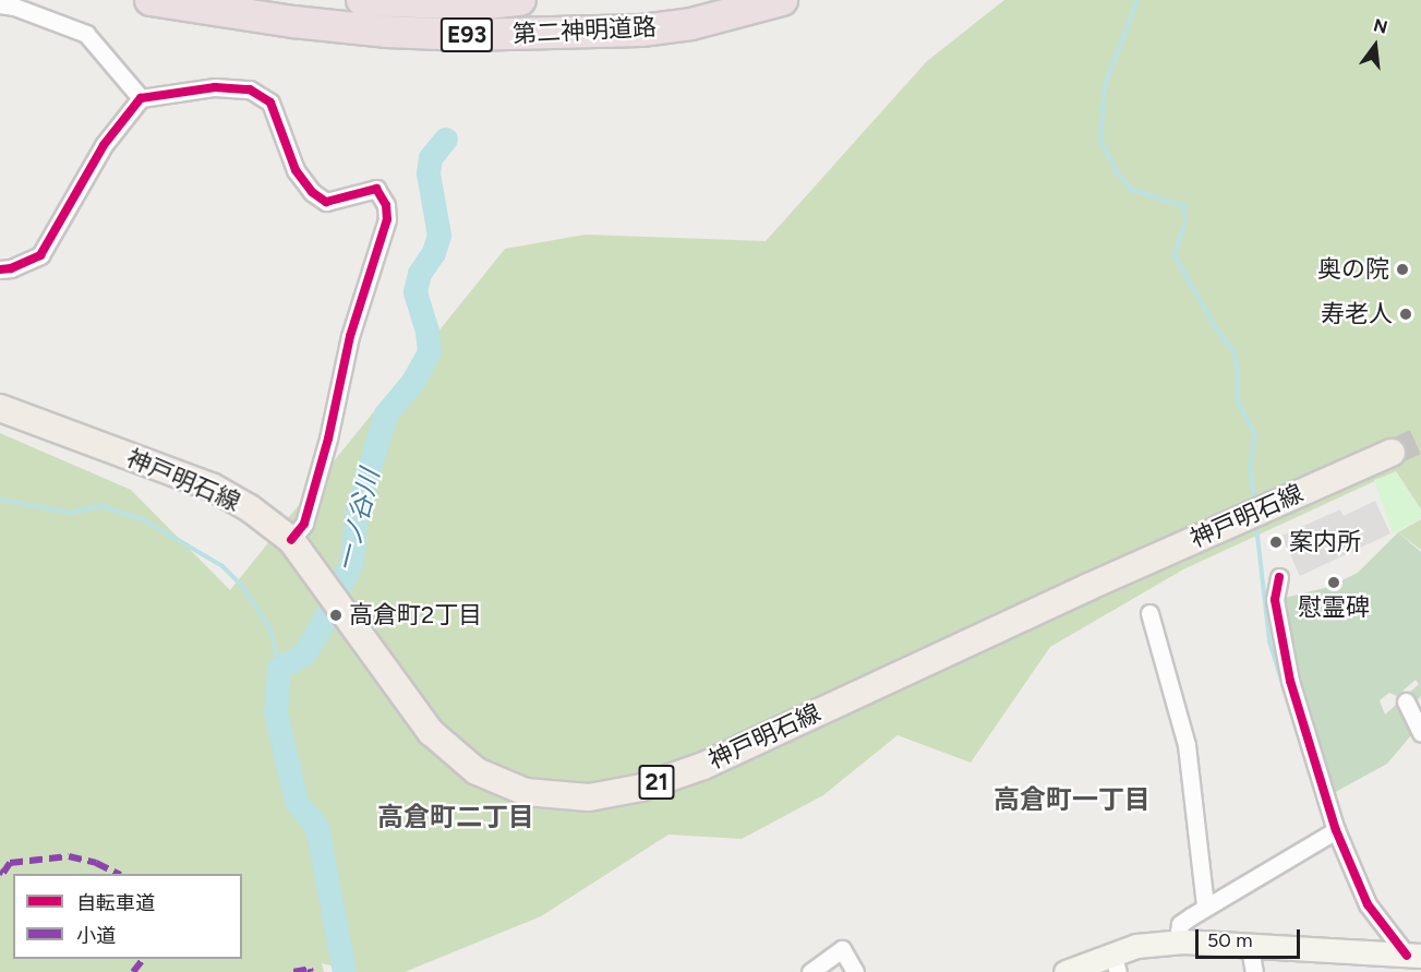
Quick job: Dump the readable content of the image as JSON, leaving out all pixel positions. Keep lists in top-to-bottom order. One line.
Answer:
{"streets":{"highway":["第二神明道路","E93"],"main road":["神戸明石線","21"]},"districts":["高倉町一丁目","高倉町二丁目"],"water":["一ノ谷川"],"places":["奥の院","寿老人","案内所","慰霊碑","高倉町2丁目"],"legend":["自転車道","小道"],"scale_bar":"50 m","north":"top"}
